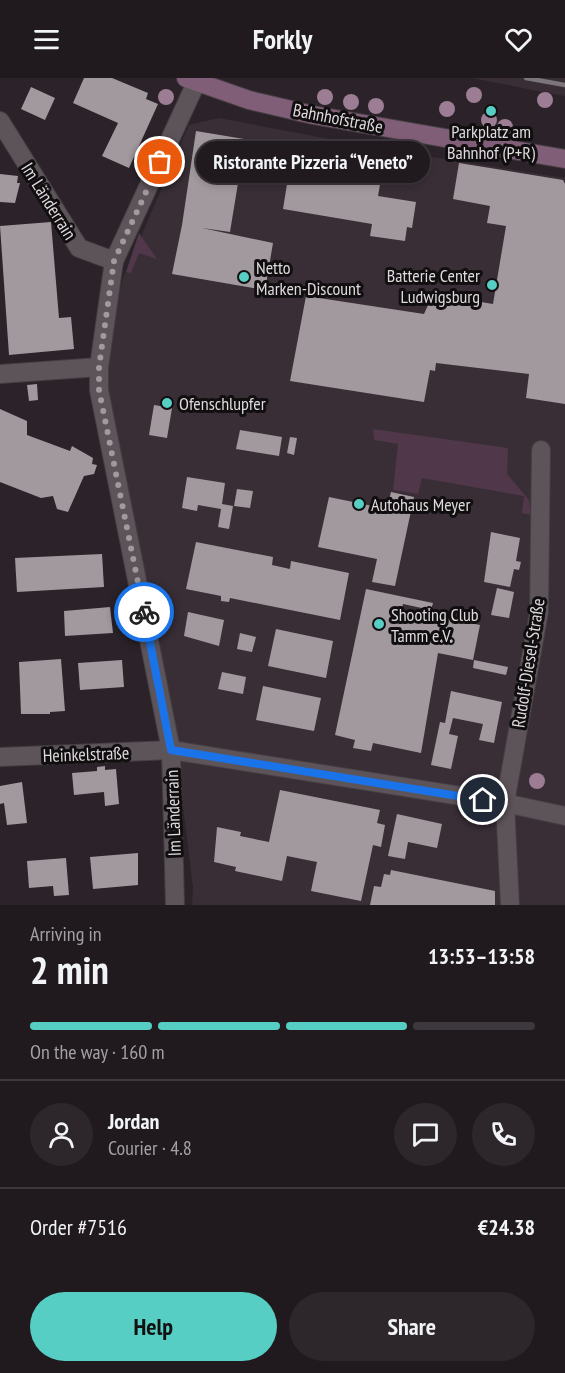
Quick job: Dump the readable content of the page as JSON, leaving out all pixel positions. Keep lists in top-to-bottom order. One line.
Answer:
{"streets":{"main road":["Bahnhofstraße"],"street":["Im Länderrain","Rudolf-Diesel-Straße","Heinkelstraße"]},"crossings":[["Bahnhofstraße","Im Länderrain"],["Im Länderrain","Heinkelstraße"],["Rudolf-Diesel-Straße","Heinkelstraße"]],"places":["Parkplatz am Bahnhof (P+R)","Ristorante Pizzeria “Veneto”","Netto Marken-Discount","Batterie Center Ludwigsburg","Ofenschlupfer","Autohaus Meyer","Shooting Club Tamm e.V."],"page":{"header":"Forkly","bubble":"Ristorante Pizzeria “Veneto”","heading":["2 min","Arriving in","13:53–13:58"],"panel":["Jordan","Courier · 4.8","Order #7516","€24.38"],"bar":"On the way · 160 m","buttons":["Help","Share"]}}
